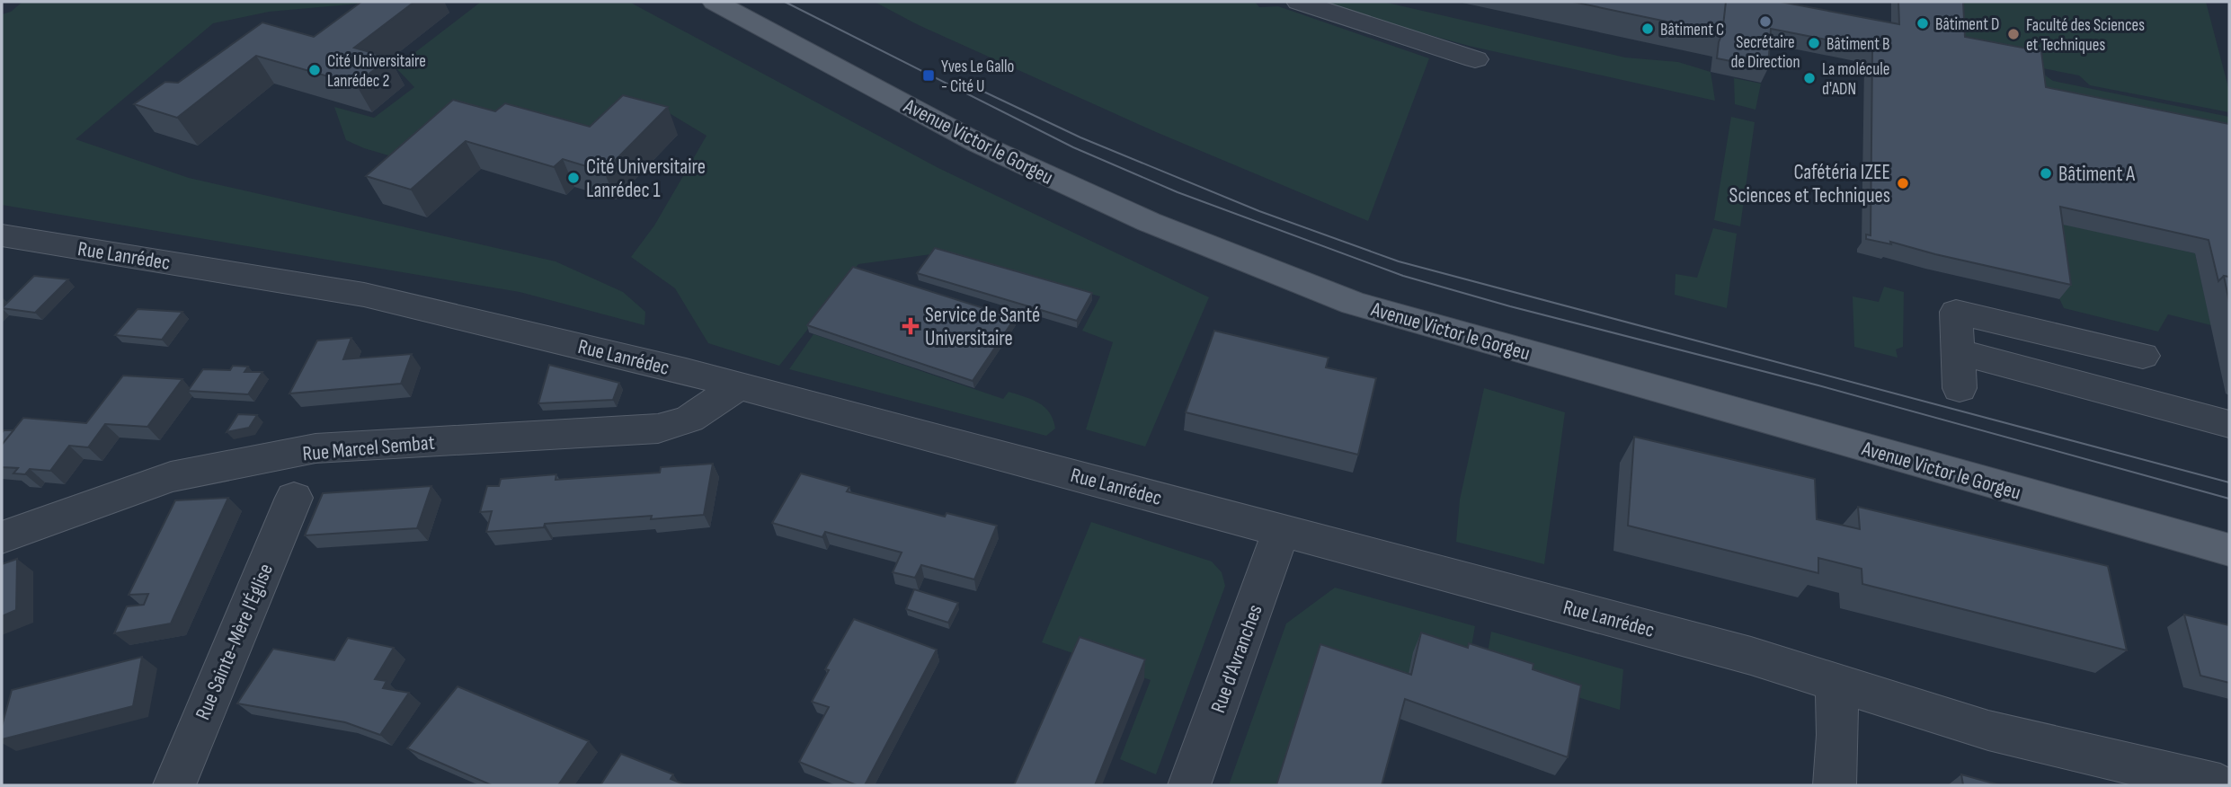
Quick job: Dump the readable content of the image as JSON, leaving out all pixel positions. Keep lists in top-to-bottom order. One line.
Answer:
{"streets":{"main road":["Avenue Victor le Gorgeu"],"street":["Rue Lanrédec","Rue Marcel Sembat","Rue Sainte-Mère l'Église","Rue d'Avranches"]},"crossings":[["Rue Lanrédec","Rue Marcel Sembat"],["Rue Lanrédec","Rue d'Avranches"]],"places":{"other":["Secrétaire de Direction","Bâtiment D","Bâtiment C","Faculté des Sciences et Techniques","Bâtiment B","Cité Universitaire Lanrédec 2","La molécule d'ADN","Bâtiment A","Cité Universitaire Lanrédec 1","Cafétéria IZEE Sciences et Techniques"],"transit":["Yves Le Gallo - Cité U"],"health":["Service de Santé Universitaire"]}}
